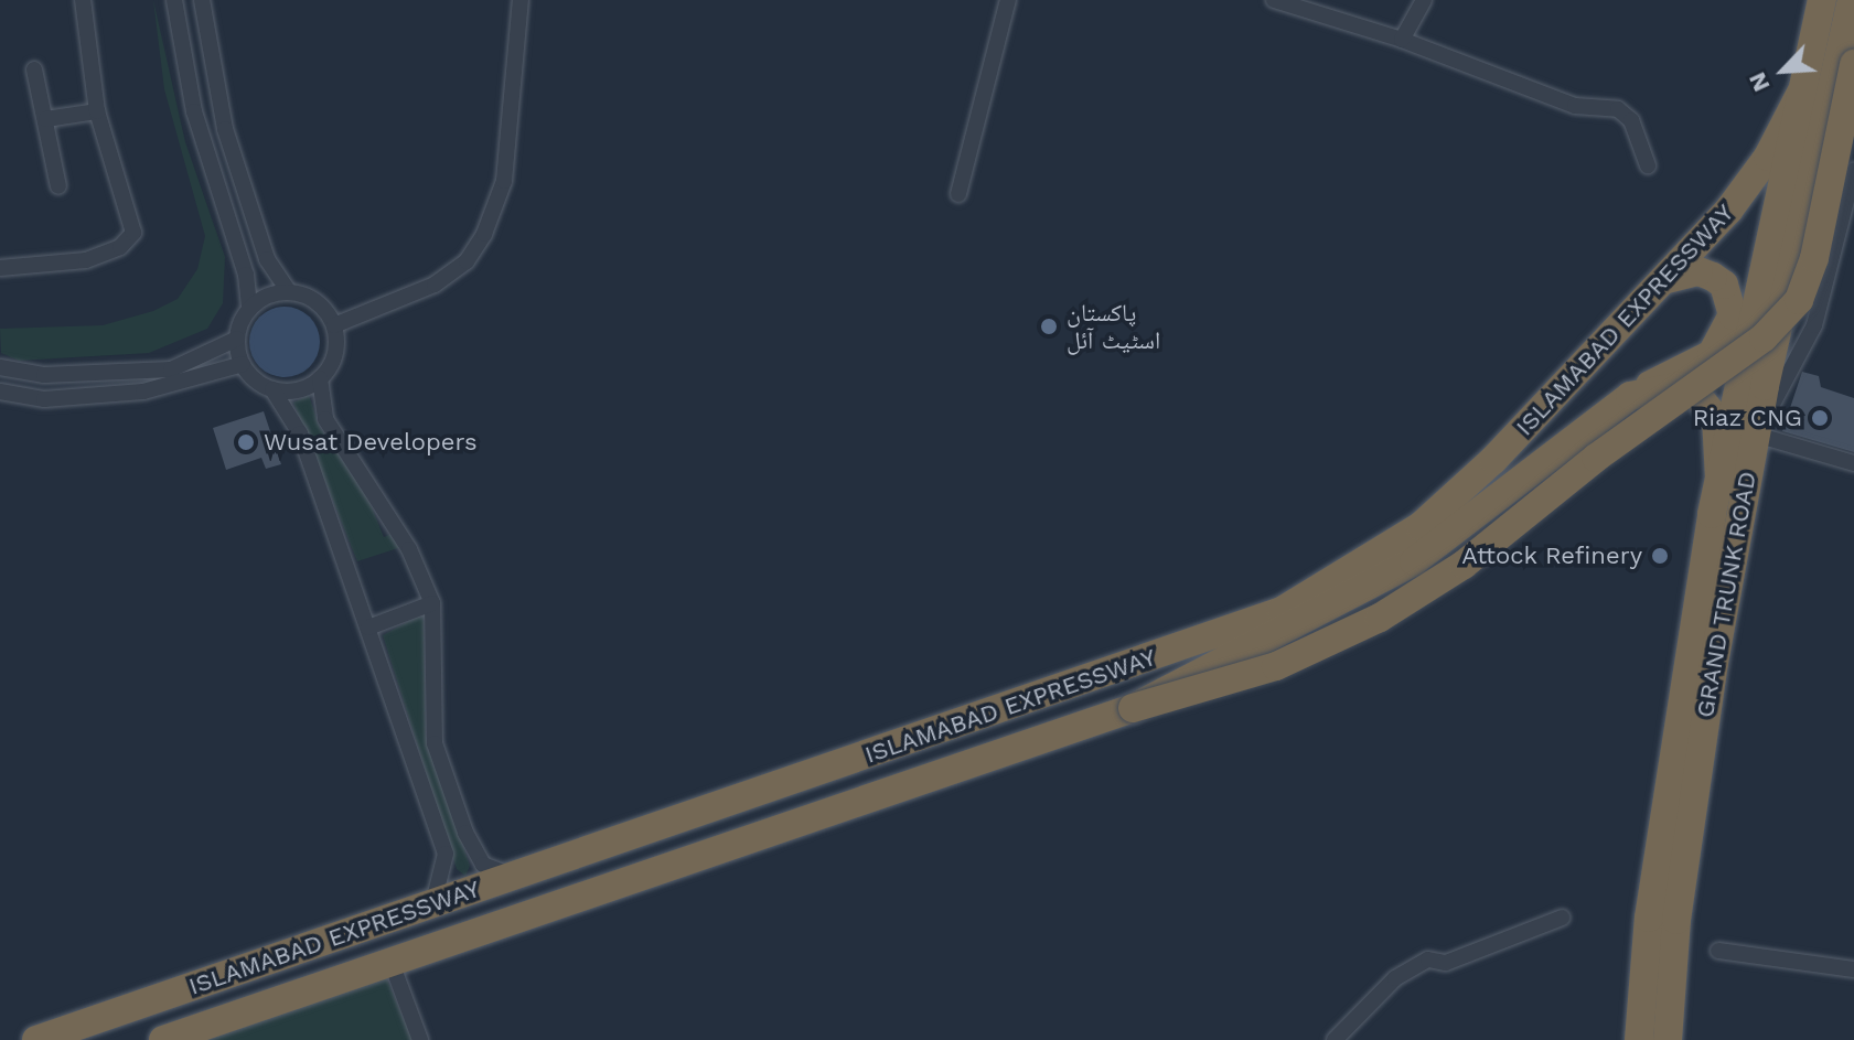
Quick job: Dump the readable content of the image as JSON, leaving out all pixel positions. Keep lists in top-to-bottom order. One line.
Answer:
{"streets":{"highway":["ISLAMABAD EXPRESSWAY","GRAND TRUNK ROAD"]},"crossings":[["ISLAMABAD EXPRESSWAY","GRAND TRUNK ROAD"]],"places":["پاکستان اسٹیٹ آئل","Riaz CNG","Wusat Developers","Attock Refinery"],"north":"bottom left"}
